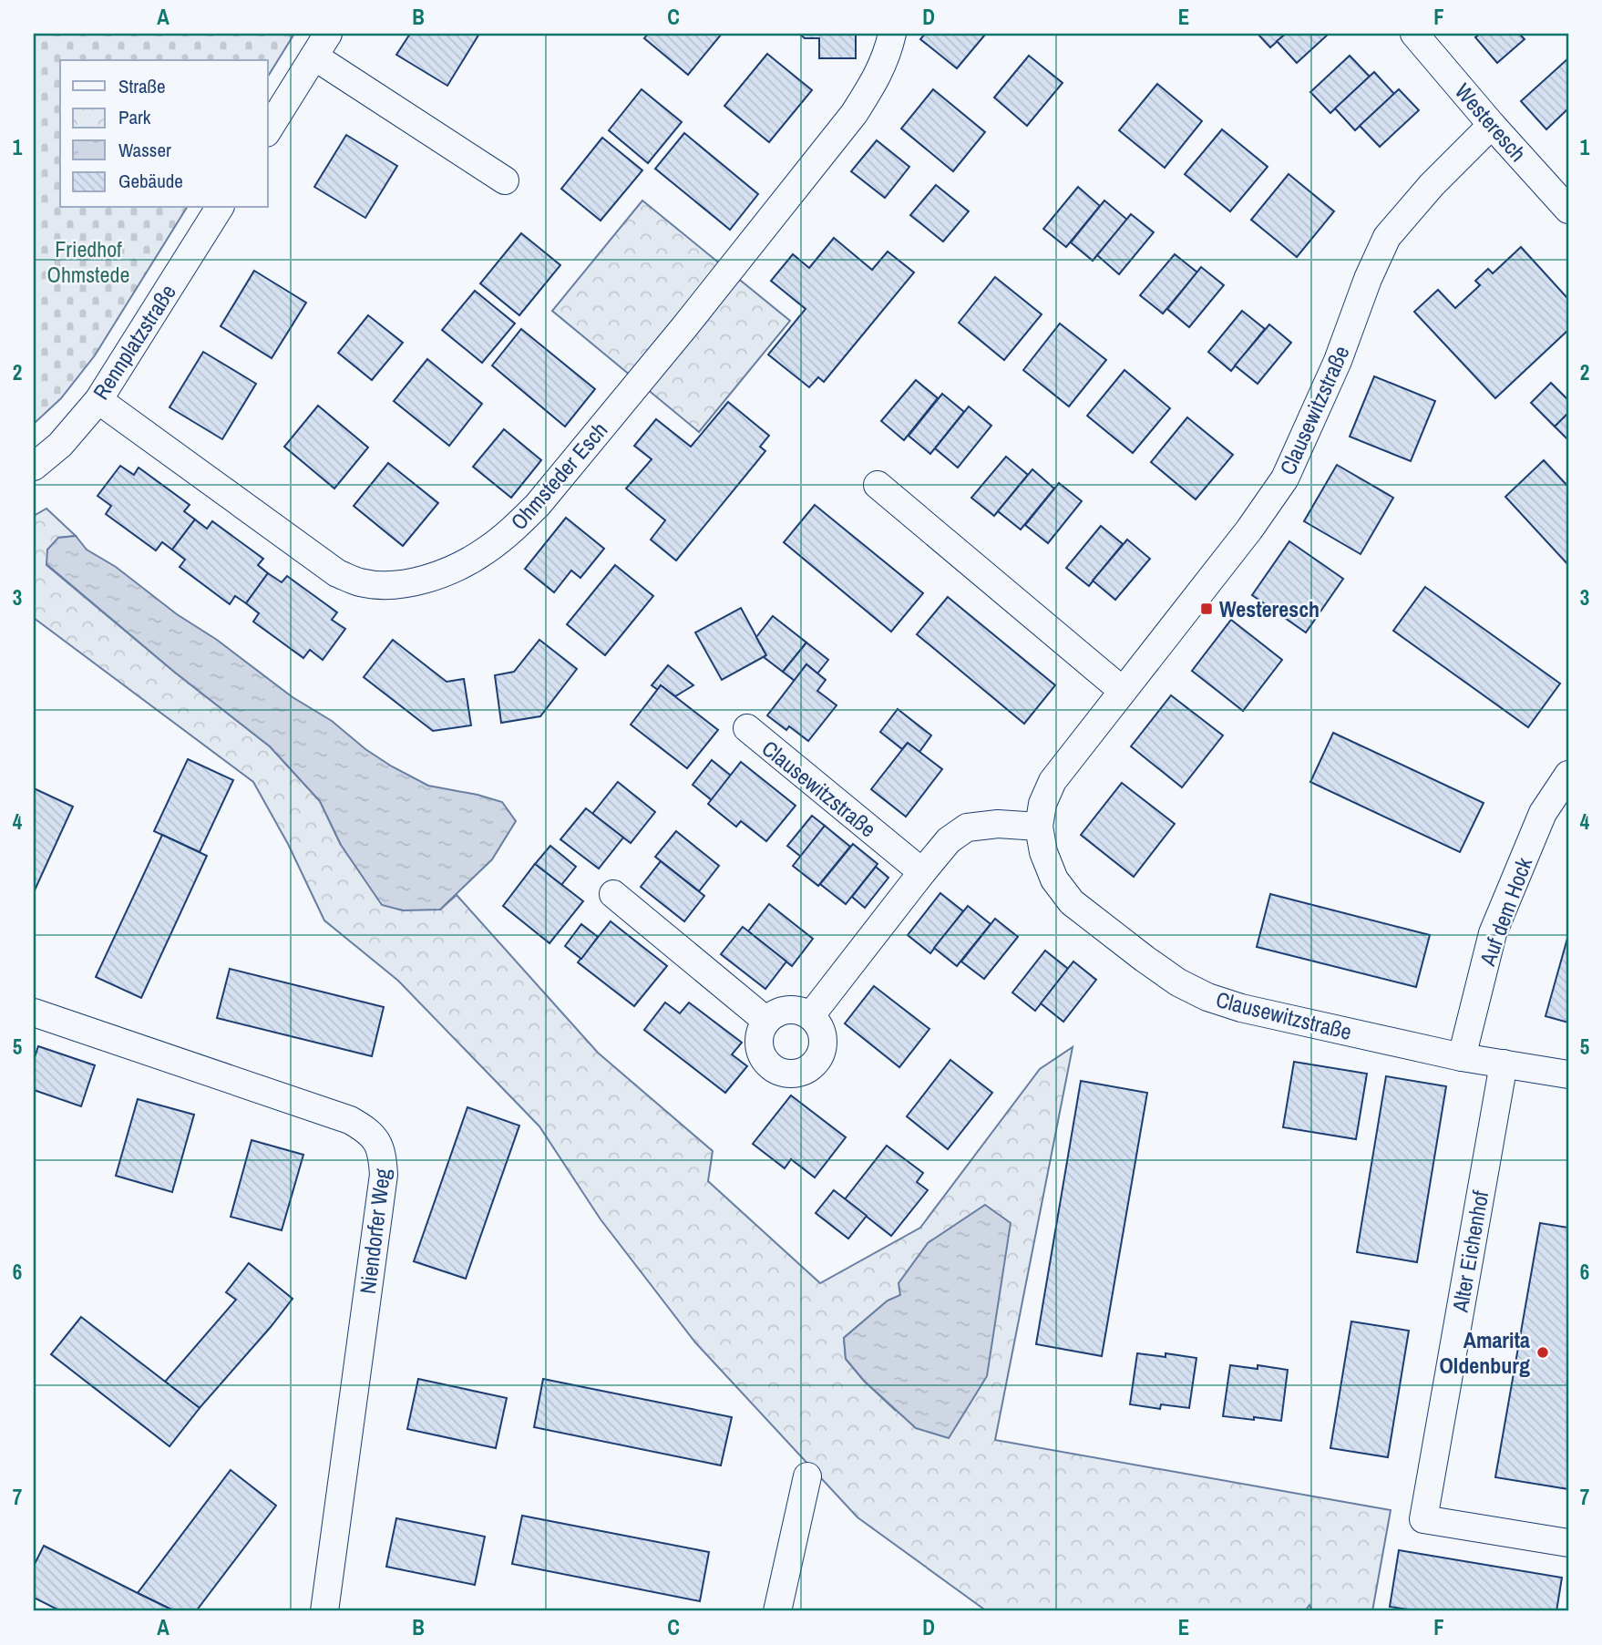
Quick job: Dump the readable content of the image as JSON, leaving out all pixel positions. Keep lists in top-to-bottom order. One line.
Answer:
{"streets":{"street":["Westeresch","Rennplatzstraße","Clausewitzstraße","Ohmsteder Esch","Auf dem Hock","Niendorfer Weg","Alter Eichenhof"]},"crossings":[["Westeresch","Clausewitzstraße"],["Rennplatzstraße","Ohmsteder Esch"],["Clausewitzstraße","Auf dem Hock"],["Clausewitzstraße","Alter Eichenhof"]],"parks":["Friedhof Ohmstede"],"places":{"transit":["Westeresch"],"other":["Amarita Oldenburg"]},"legend":["Straße","Park","Wasser","Gebäude"],"grid":{"columns":["A","B","C","D","E","F"],"rows":["1","2","3","4","5","6","7"]}}
